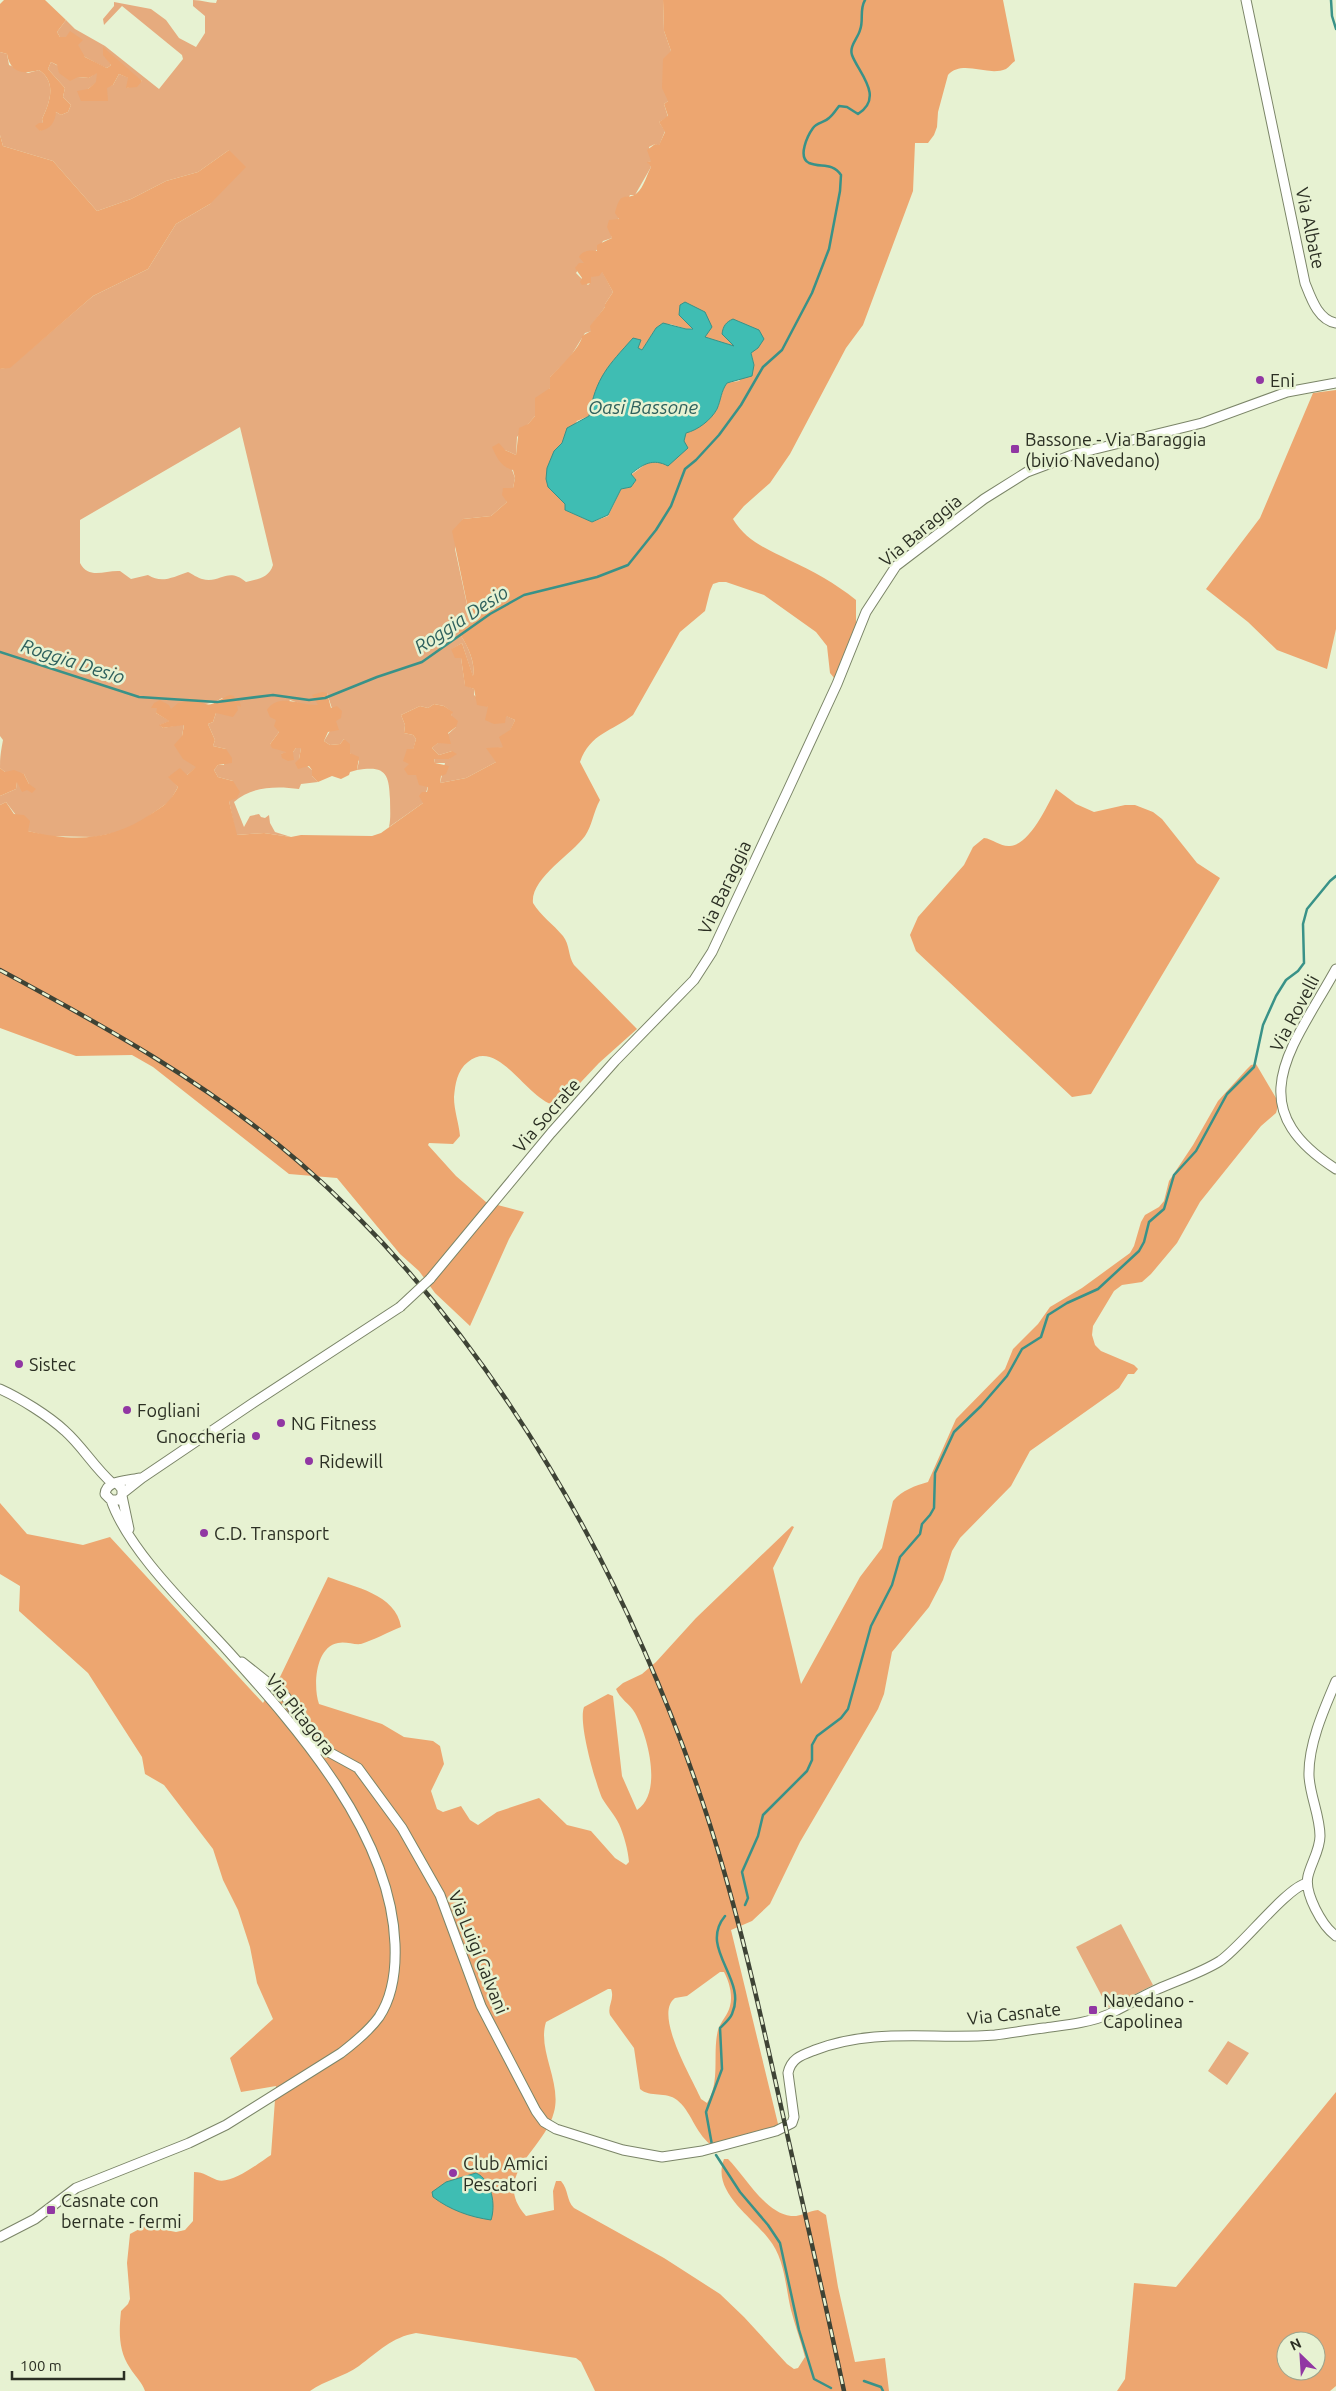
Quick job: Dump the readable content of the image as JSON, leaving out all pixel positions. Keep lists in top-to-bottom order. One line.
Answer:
{"streets":{"street":["Via Albate","Via Baraggia","Via Rovelli","Via Socrate","Via Pitagora","Via Luigi Galvani","Via Casnate"]},"crossings":[["Via Baraggia","Via Socrate"],["Via Pitagora","Via Luigi Galvani"],["Via Luigi Galvani","Via Casnate"]],"water":["Oasi Bassone","Roggia Desio"],"places":{"other":["Eni","Sistec","Fogliani","NG Fitness","Gnoccheria","Ridewill","C.D. Transport","Club Amici Pescatori"],"transit":["Bassone - Via Baraggia (bivio Navedano)","Navedano - Capolinea","Casnate con bernate - fermi"]},"scale_bar":"100 m","north":"top left"}
